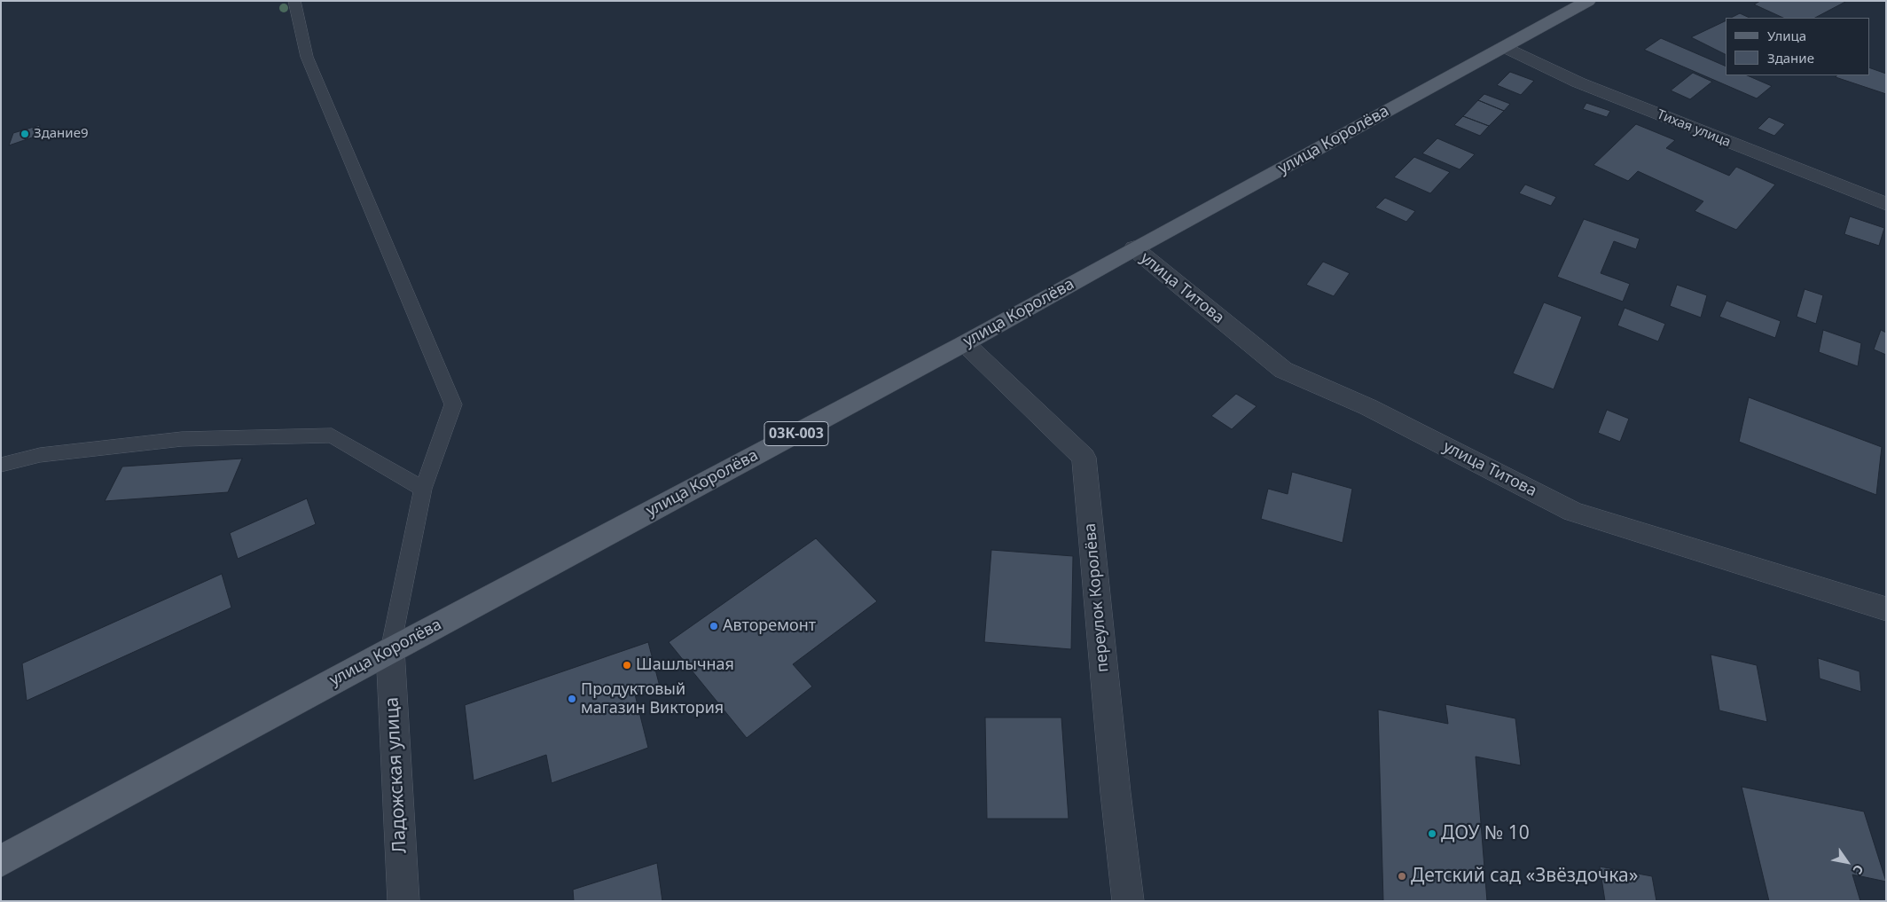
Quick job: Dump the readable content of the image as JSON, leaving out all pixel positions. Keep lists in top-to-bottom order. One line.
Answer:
{"streets":{"main road":["улица Королёва","03К-003"],"street":["Тихая улица","улица Титова","переулок Королёва","Ладожская улица"]},"crossings":[["Тихая улица","улица Королёва"],["улица Королёва","улица Титова"],["улица Королёва","переулок Королёва"],["улица Королёва","Ладожская улица"]],"places":["Здание9","Авторемонт","Шашлычная","Продуктовый магазин Виктория","ДОУ № 10","Детский сад «Звёздочка»"],"legend":["Улица","Здание"],"north":"bottom right"}
